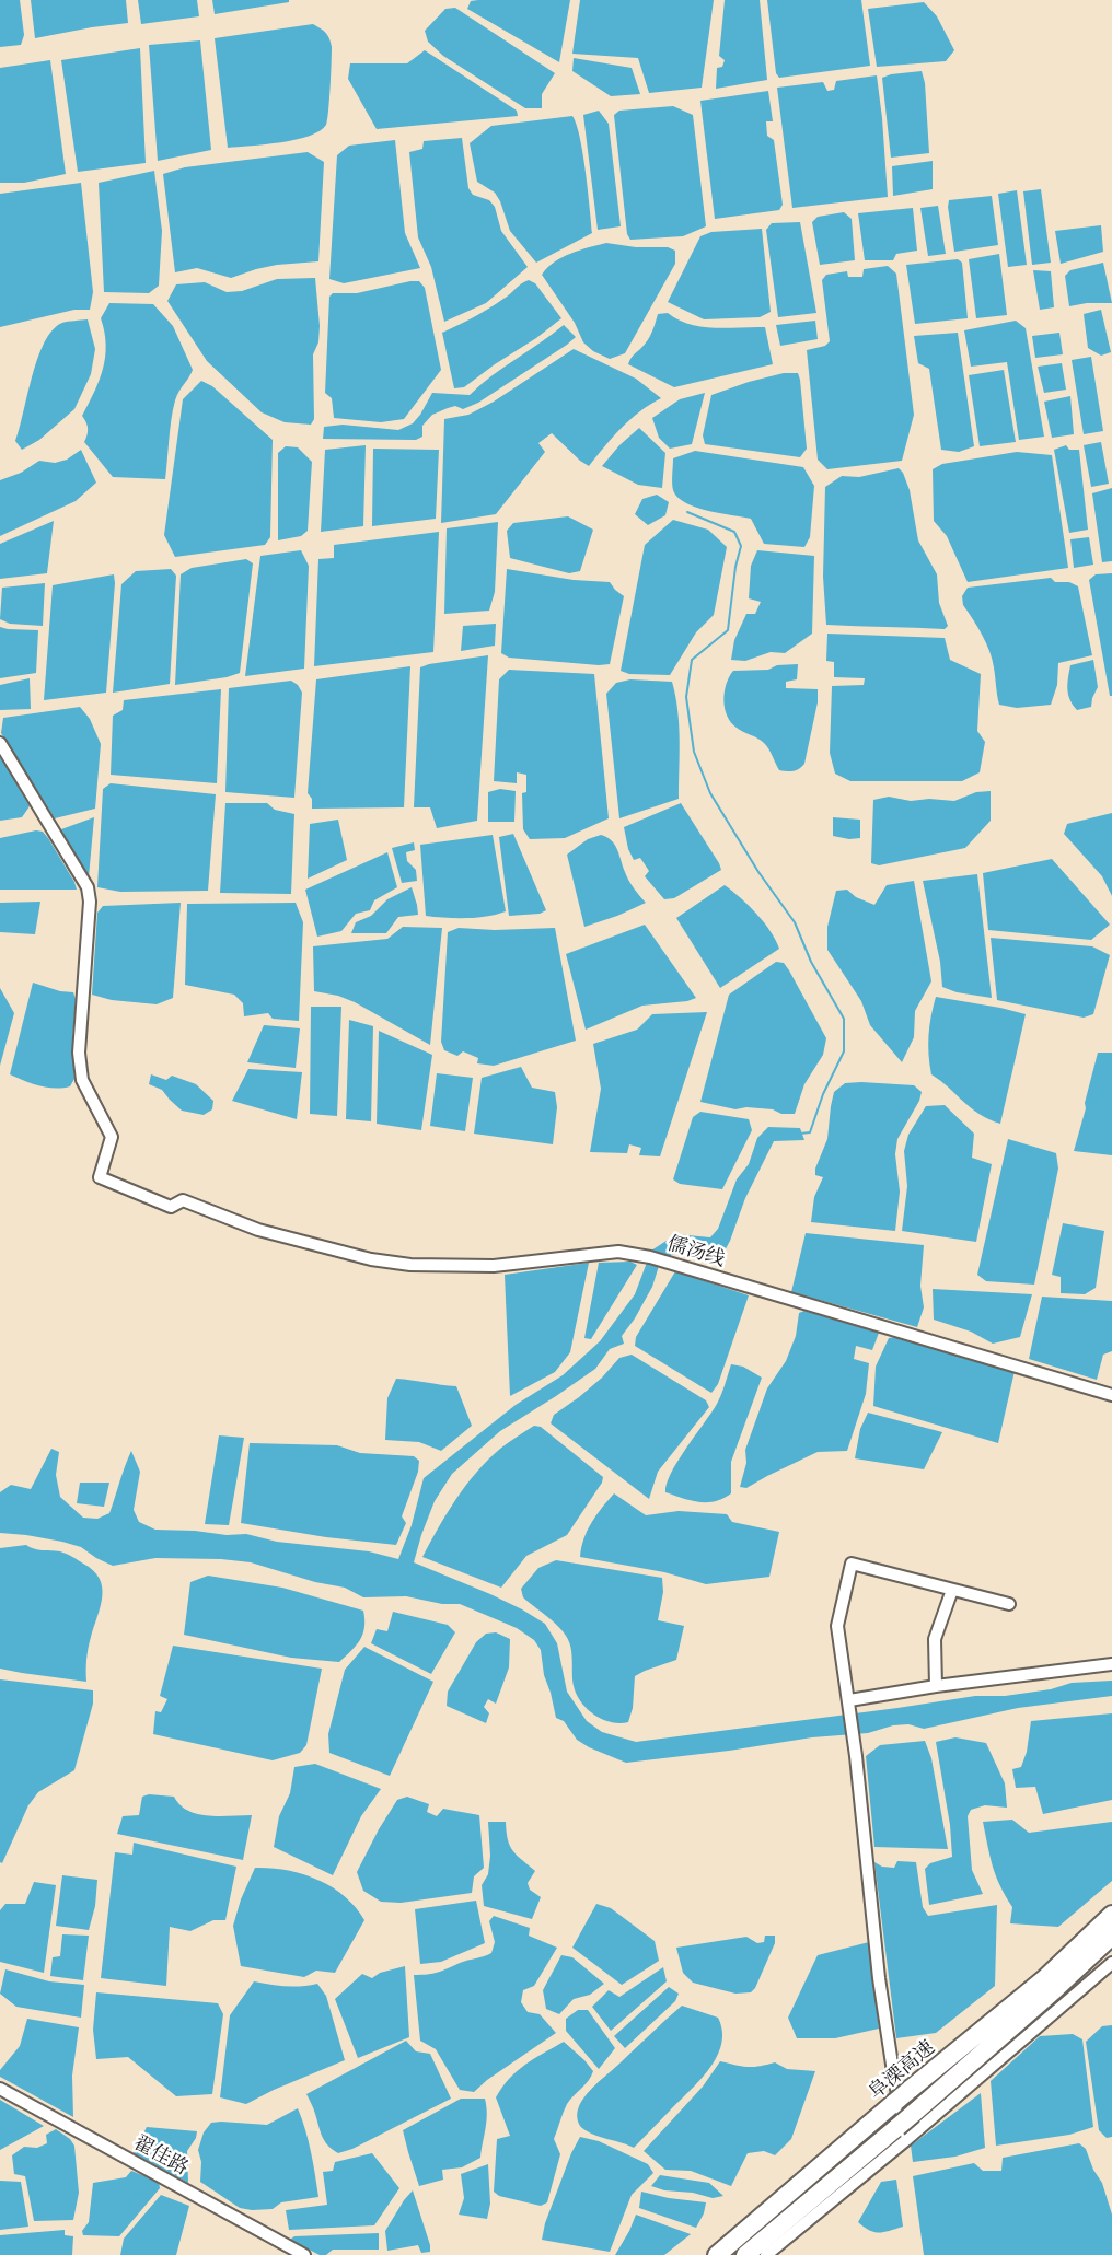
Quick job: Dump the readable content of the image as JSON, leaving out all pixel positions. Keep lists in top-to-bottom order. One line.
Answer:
{"streets":{"highway":["阜溧高速"],"street":["儒汤线","翟佳路"]}}
